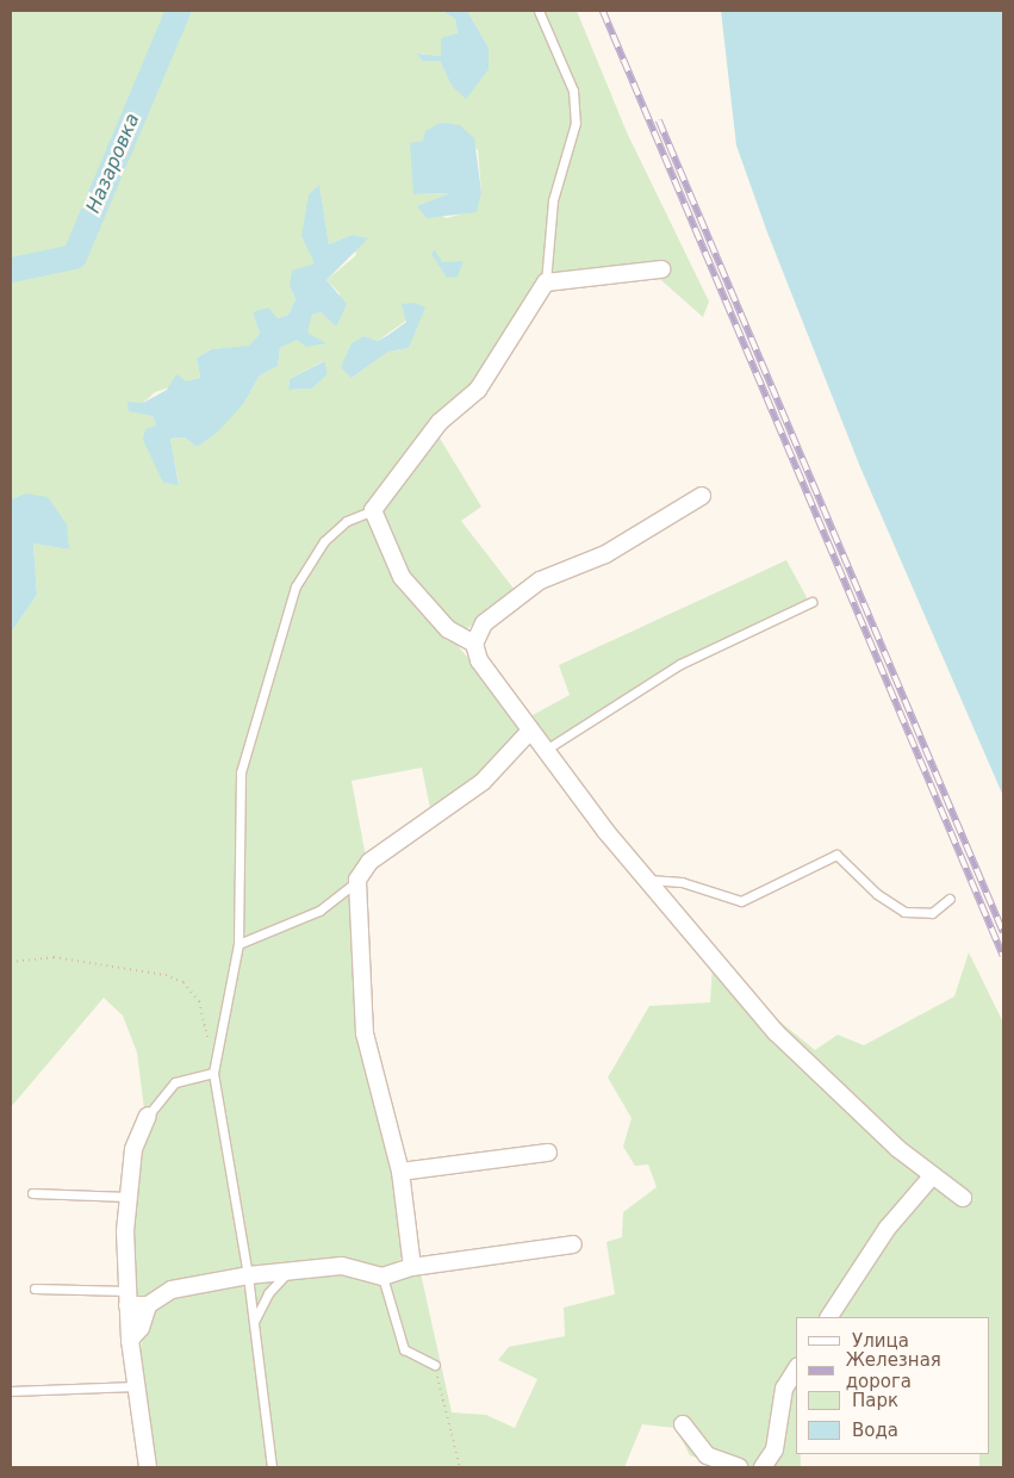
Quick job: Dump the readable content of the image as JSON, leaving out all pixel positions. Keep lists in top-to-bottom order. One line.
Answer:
{"water":["Назаровка"],"legend":["Улица","Железная дорога","Парк","Вода"]}
